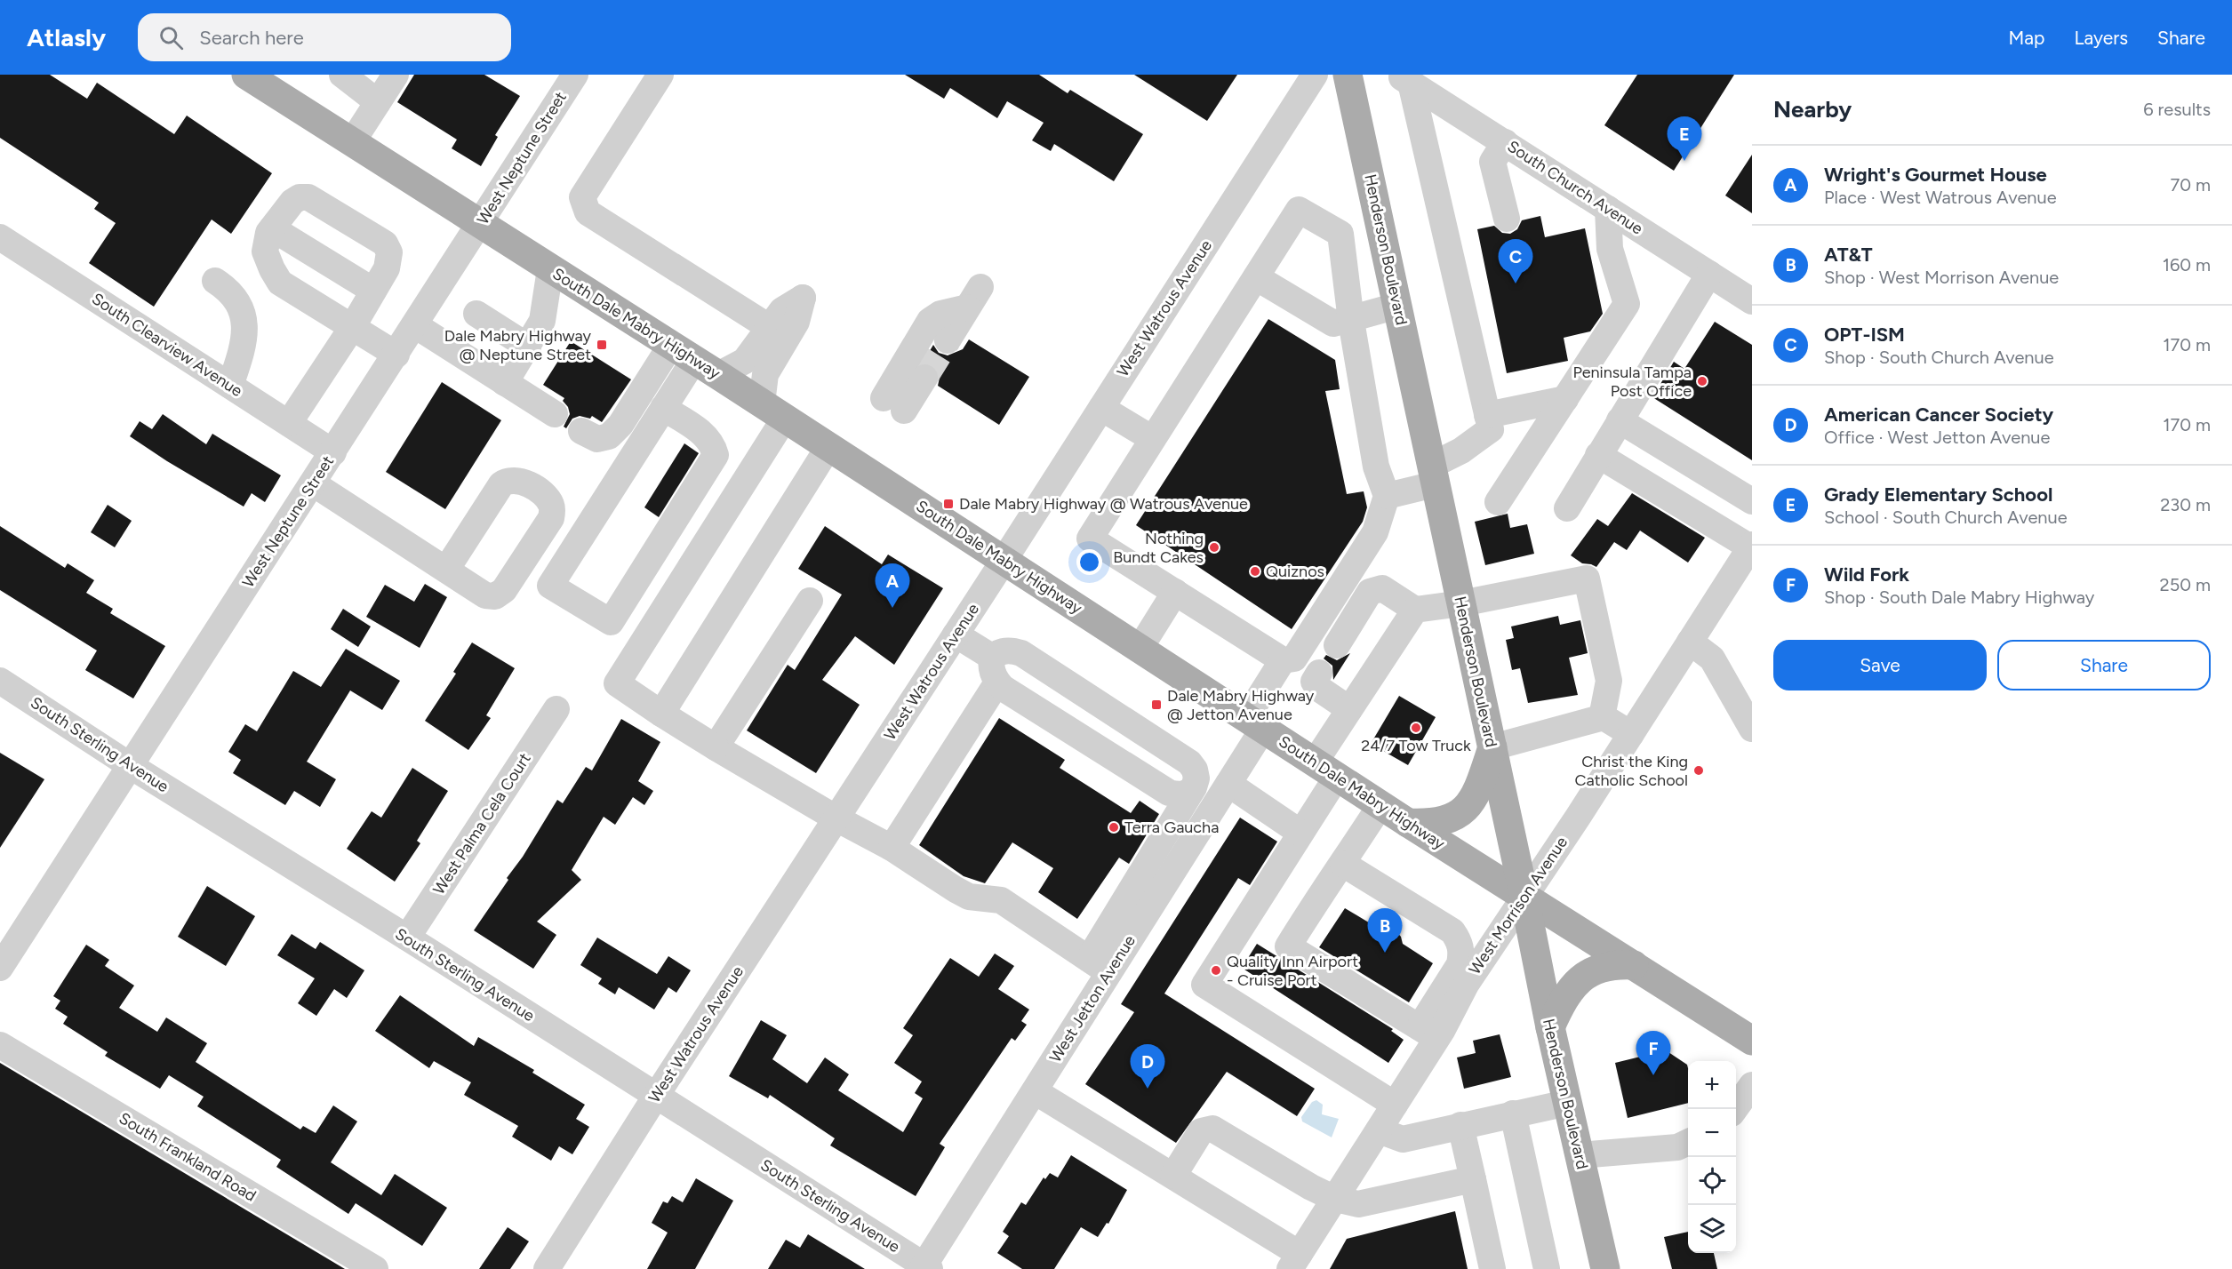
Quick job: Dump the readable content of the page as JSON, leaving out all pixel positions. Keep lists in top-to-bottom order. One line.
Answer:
{"streets":{"main road":["Henderson Boulevard","South Dale Mabry Highway"],"street":["West Neptune Street","South Church Avenue","West Watrous Avenue","South Clearview Avenue","South Sterling Avenue","West Palma Cela Court","West Morrison Avenue","West Jetton Avenue","South Frankland Road"]},"crossings":[["West Neptune Street","South Dale Mabry Highway"],["West Neptune Street","South Clearview Avenue"],["West Neptune Street","South Sterling Avenue"],["Henderson Boulevard","South Dale Mabry Highway"],["Henderson Boulevard","West Morrison Avenue"],["West Watrous Avenue","South Dale Mabry Highway"],["West Watrous Avenue","South Sterling Avenue"],["South Dale Mabry Highway","West Morrison Avenue"],["South Dale Mabry Highway","West Jetton Avenue"],["South Sterling Avenue","West Palma Cela Court"],["South Sterling Avenue","West Jetton Avenue"]],"places":{"transit":["Dale Mabry Highway @ Neptune Street","Dale Mabry Highway @ Watrous Avenue","Dale Mabry Highway @ Jetton Avenue"],"other":["Peninsula Tampa Post Office","Nothing Bundt Cakes","Quiznos","24/7 Tow Truck","Christ the King Catholic School","Terra Gaucha","Quality Inn Airport - Cruise Port"]},"page":{"header":"Atlasly","search":"Search here","nav":["Map","Layers","Share"],"heading":["Nearby","6 results"],"pins":["E","C","A","B","F","D"],"list":[{"mark":"A","name":"Wright's Gourmet House","note":"Place · West Watrous Avenue","value":"70 m"},{"mark":"B","name":"AT&T","note":"Shop · West Morrison Avenue","value":"160 m"},{"mark":"C","name":"OPT-ISM","note":"Shop · South Church Avenue","value":"170 m"},{"mark":"D","name":"American Cancer Society","note":"Office · West Jetton Avenue","value":"170 m"},{"mark":"E","name":"Grady Elementary School","note":"School · South Church Avenue","value":"230 m"},{"mark":"F","name":"Wild Fork","note":"Shop · South Dale Mabry Highway","value":"250 m"}],"buttons":["Save","Share"],"map_buttons":["+","−"]}}
